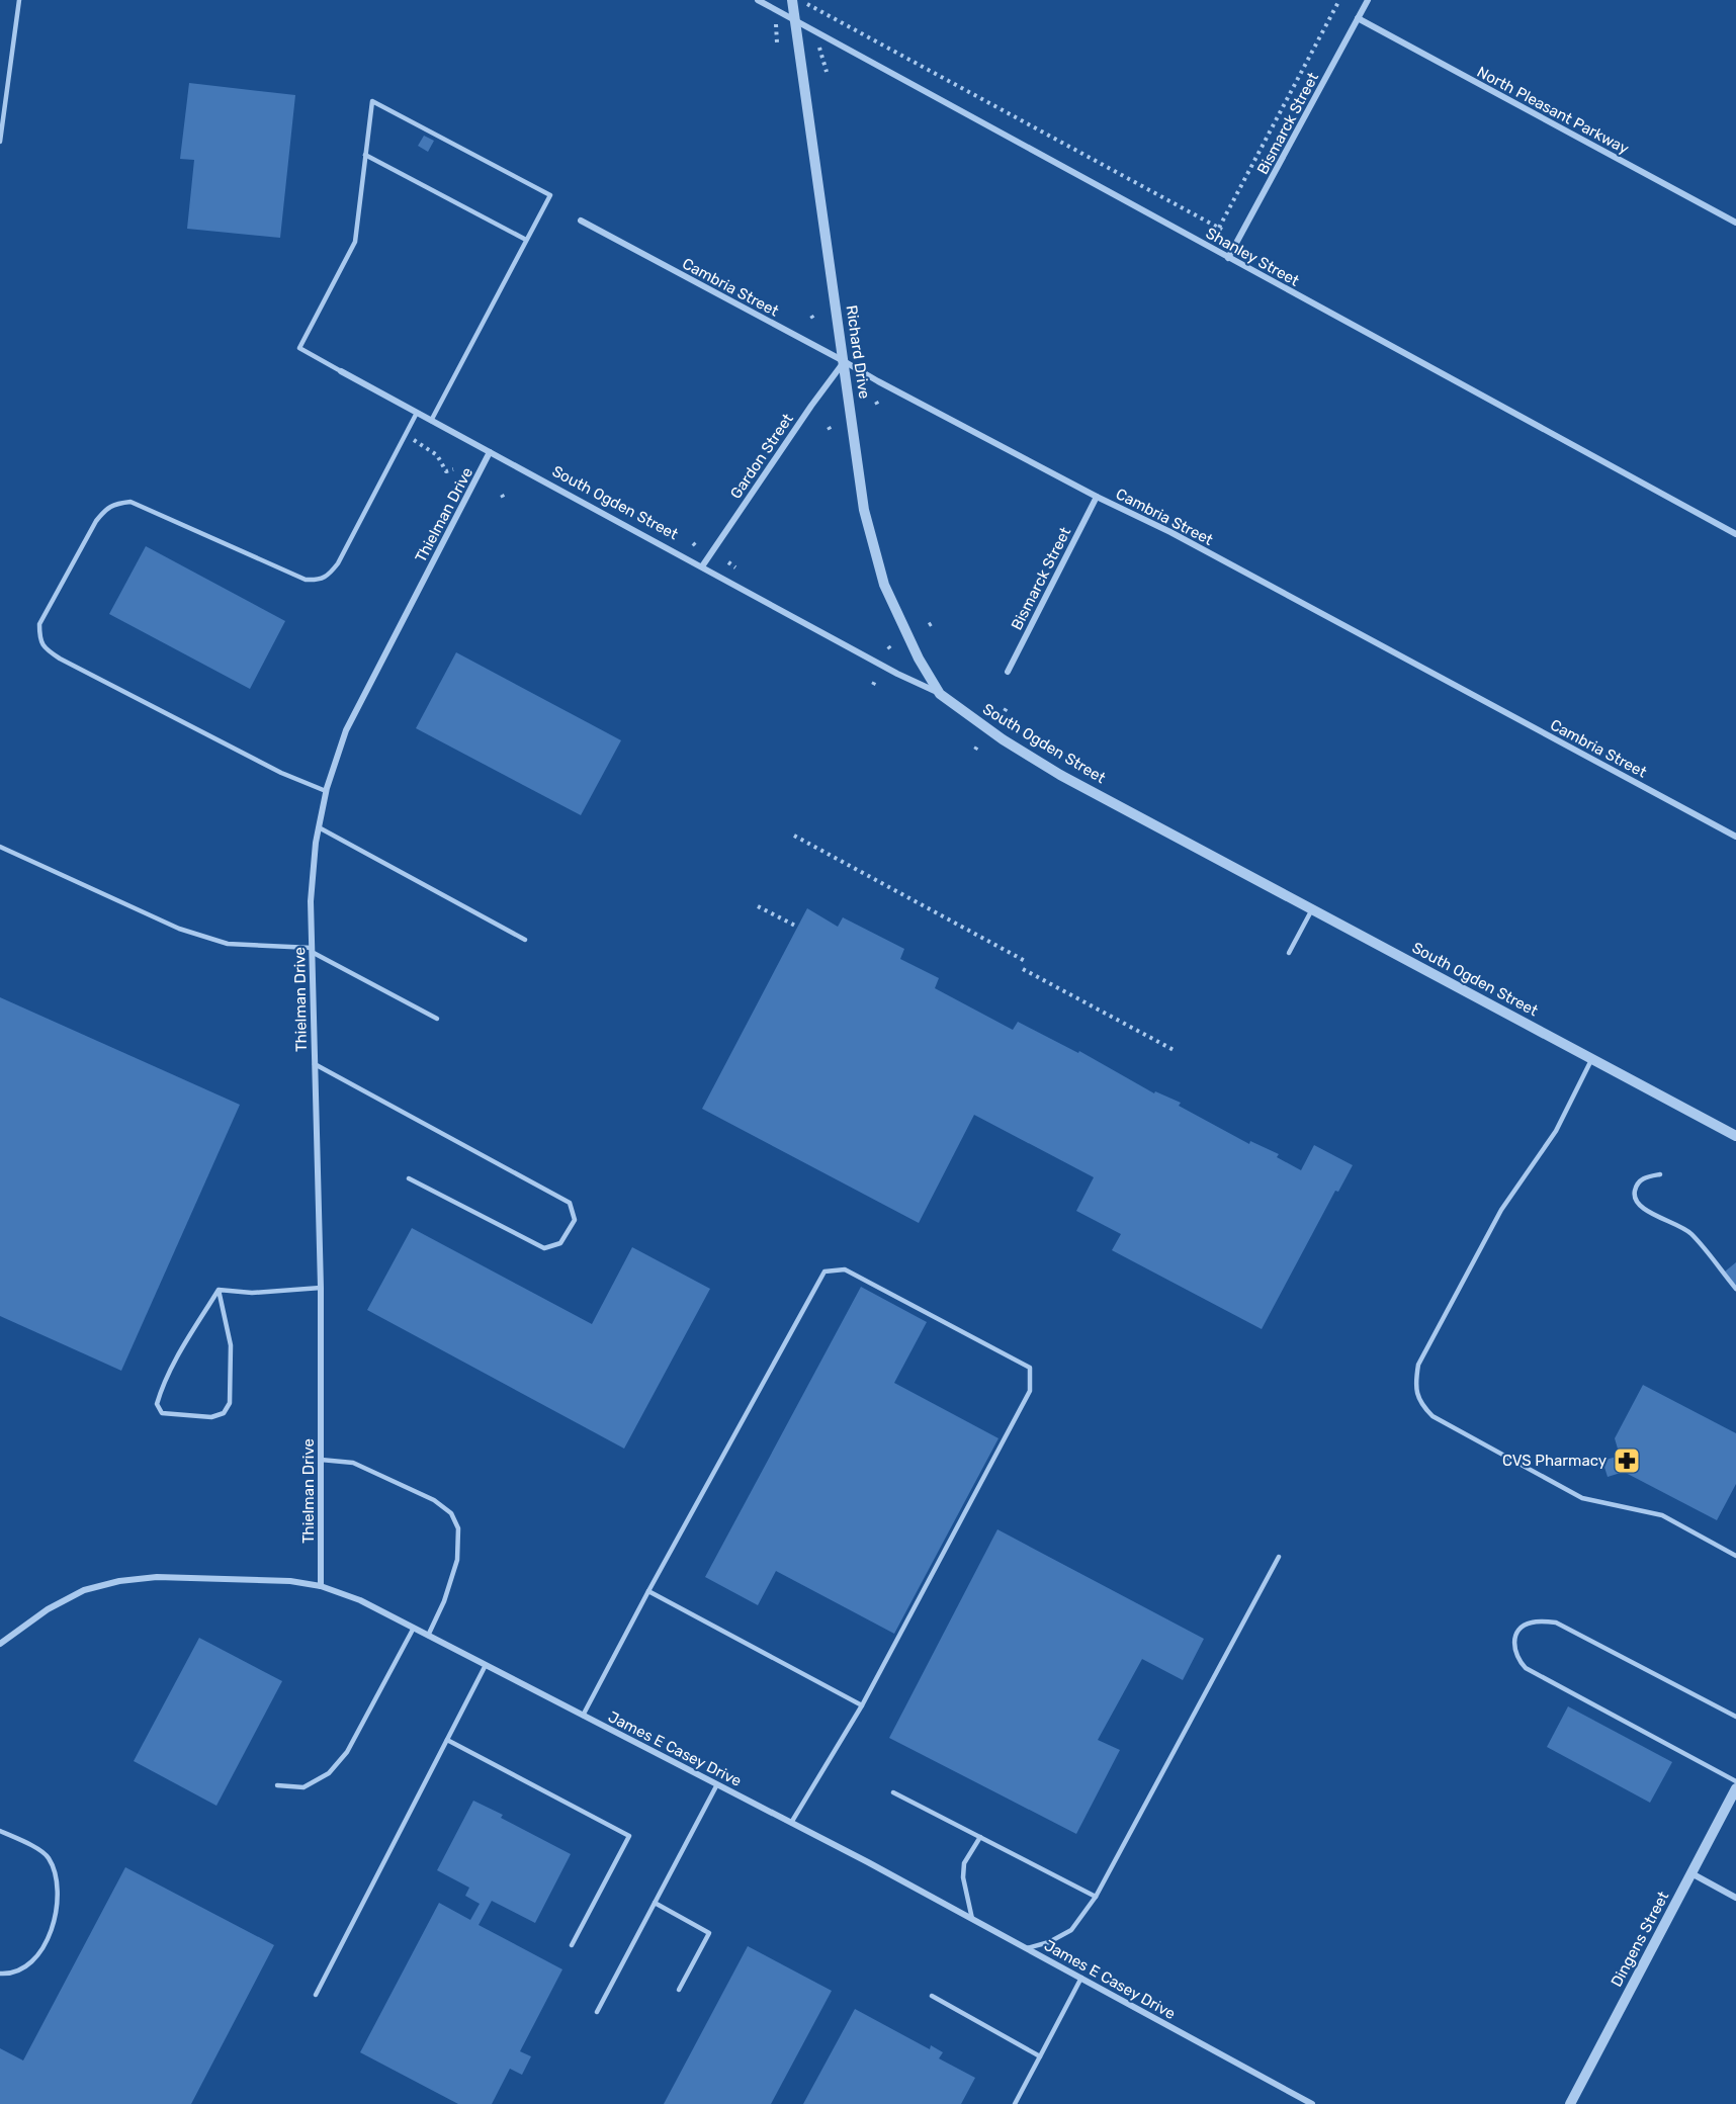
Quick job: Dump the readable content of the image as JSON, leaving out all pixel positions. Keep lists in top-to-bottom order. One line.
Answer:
{"streets":{"street":["North Pleasant Parkway","Bismarck Street","Shanley Street","Cambria Street","Richard Drive","Gardon Street","South Ogden Street","Thielman Drive","James E Casey Drive","Dingens Street"]},"crossings":[["North Pleasant Parkway","Bismarck Street"],["Bismarck Street","Shanley Street"],["Bismarck Street","Cambria Street"],["Shanley Street","Richard Drive"],["Cambria Street","Richard Drive"],["Cambria Street","Gardon Street"],["Richard Drive","Gardon Street"],["Richard Drive","South Ogden Street"],["Gardon Street","South Ogden Street"],["South Ogden Street","Thielman Drive"],["Thielman Drive","James E Casey Drive"]],"places":{"pharmacy":["CVS Pharmacy"]}}
